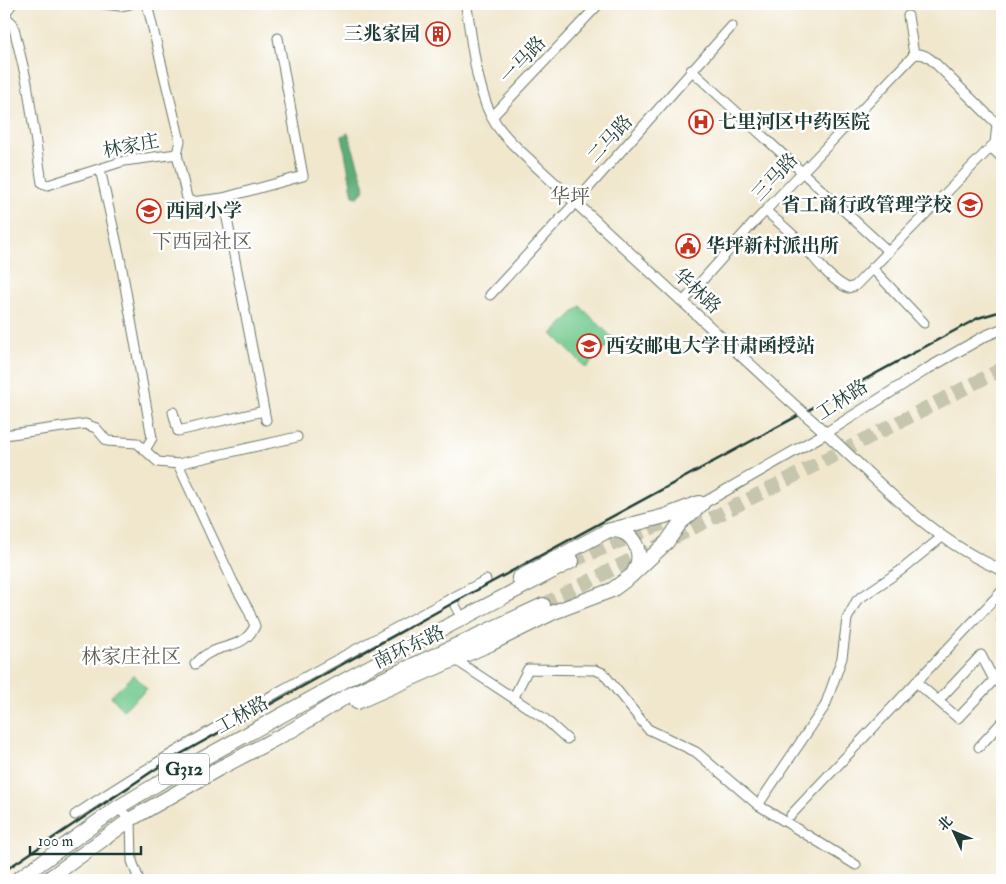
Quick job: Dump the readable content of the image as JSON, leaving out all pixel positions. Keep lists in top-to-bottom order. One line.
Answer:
{"streets":{"highway":["工林路","南环东路","G312"],"street":["一马路","二马路","林家庄","三马路","华林路"]},"crossings":[["一马路","华林路"],["二马路","华林路"],["三马路","华林路"],["华林路","工林路"],["工林路","南环东路"]],"districts":["华坪","下西园社区","林家庄社区"],"places":{"building":["三兆家园"],"hospital":["七里河区中药医院"],"school or university":["省工商行政管理学校","西园小学","西安邮电大学甘肃函授站"],"public building":["华坪新村派出所"]},"scale_bar":"100 m","north":"top left"}
